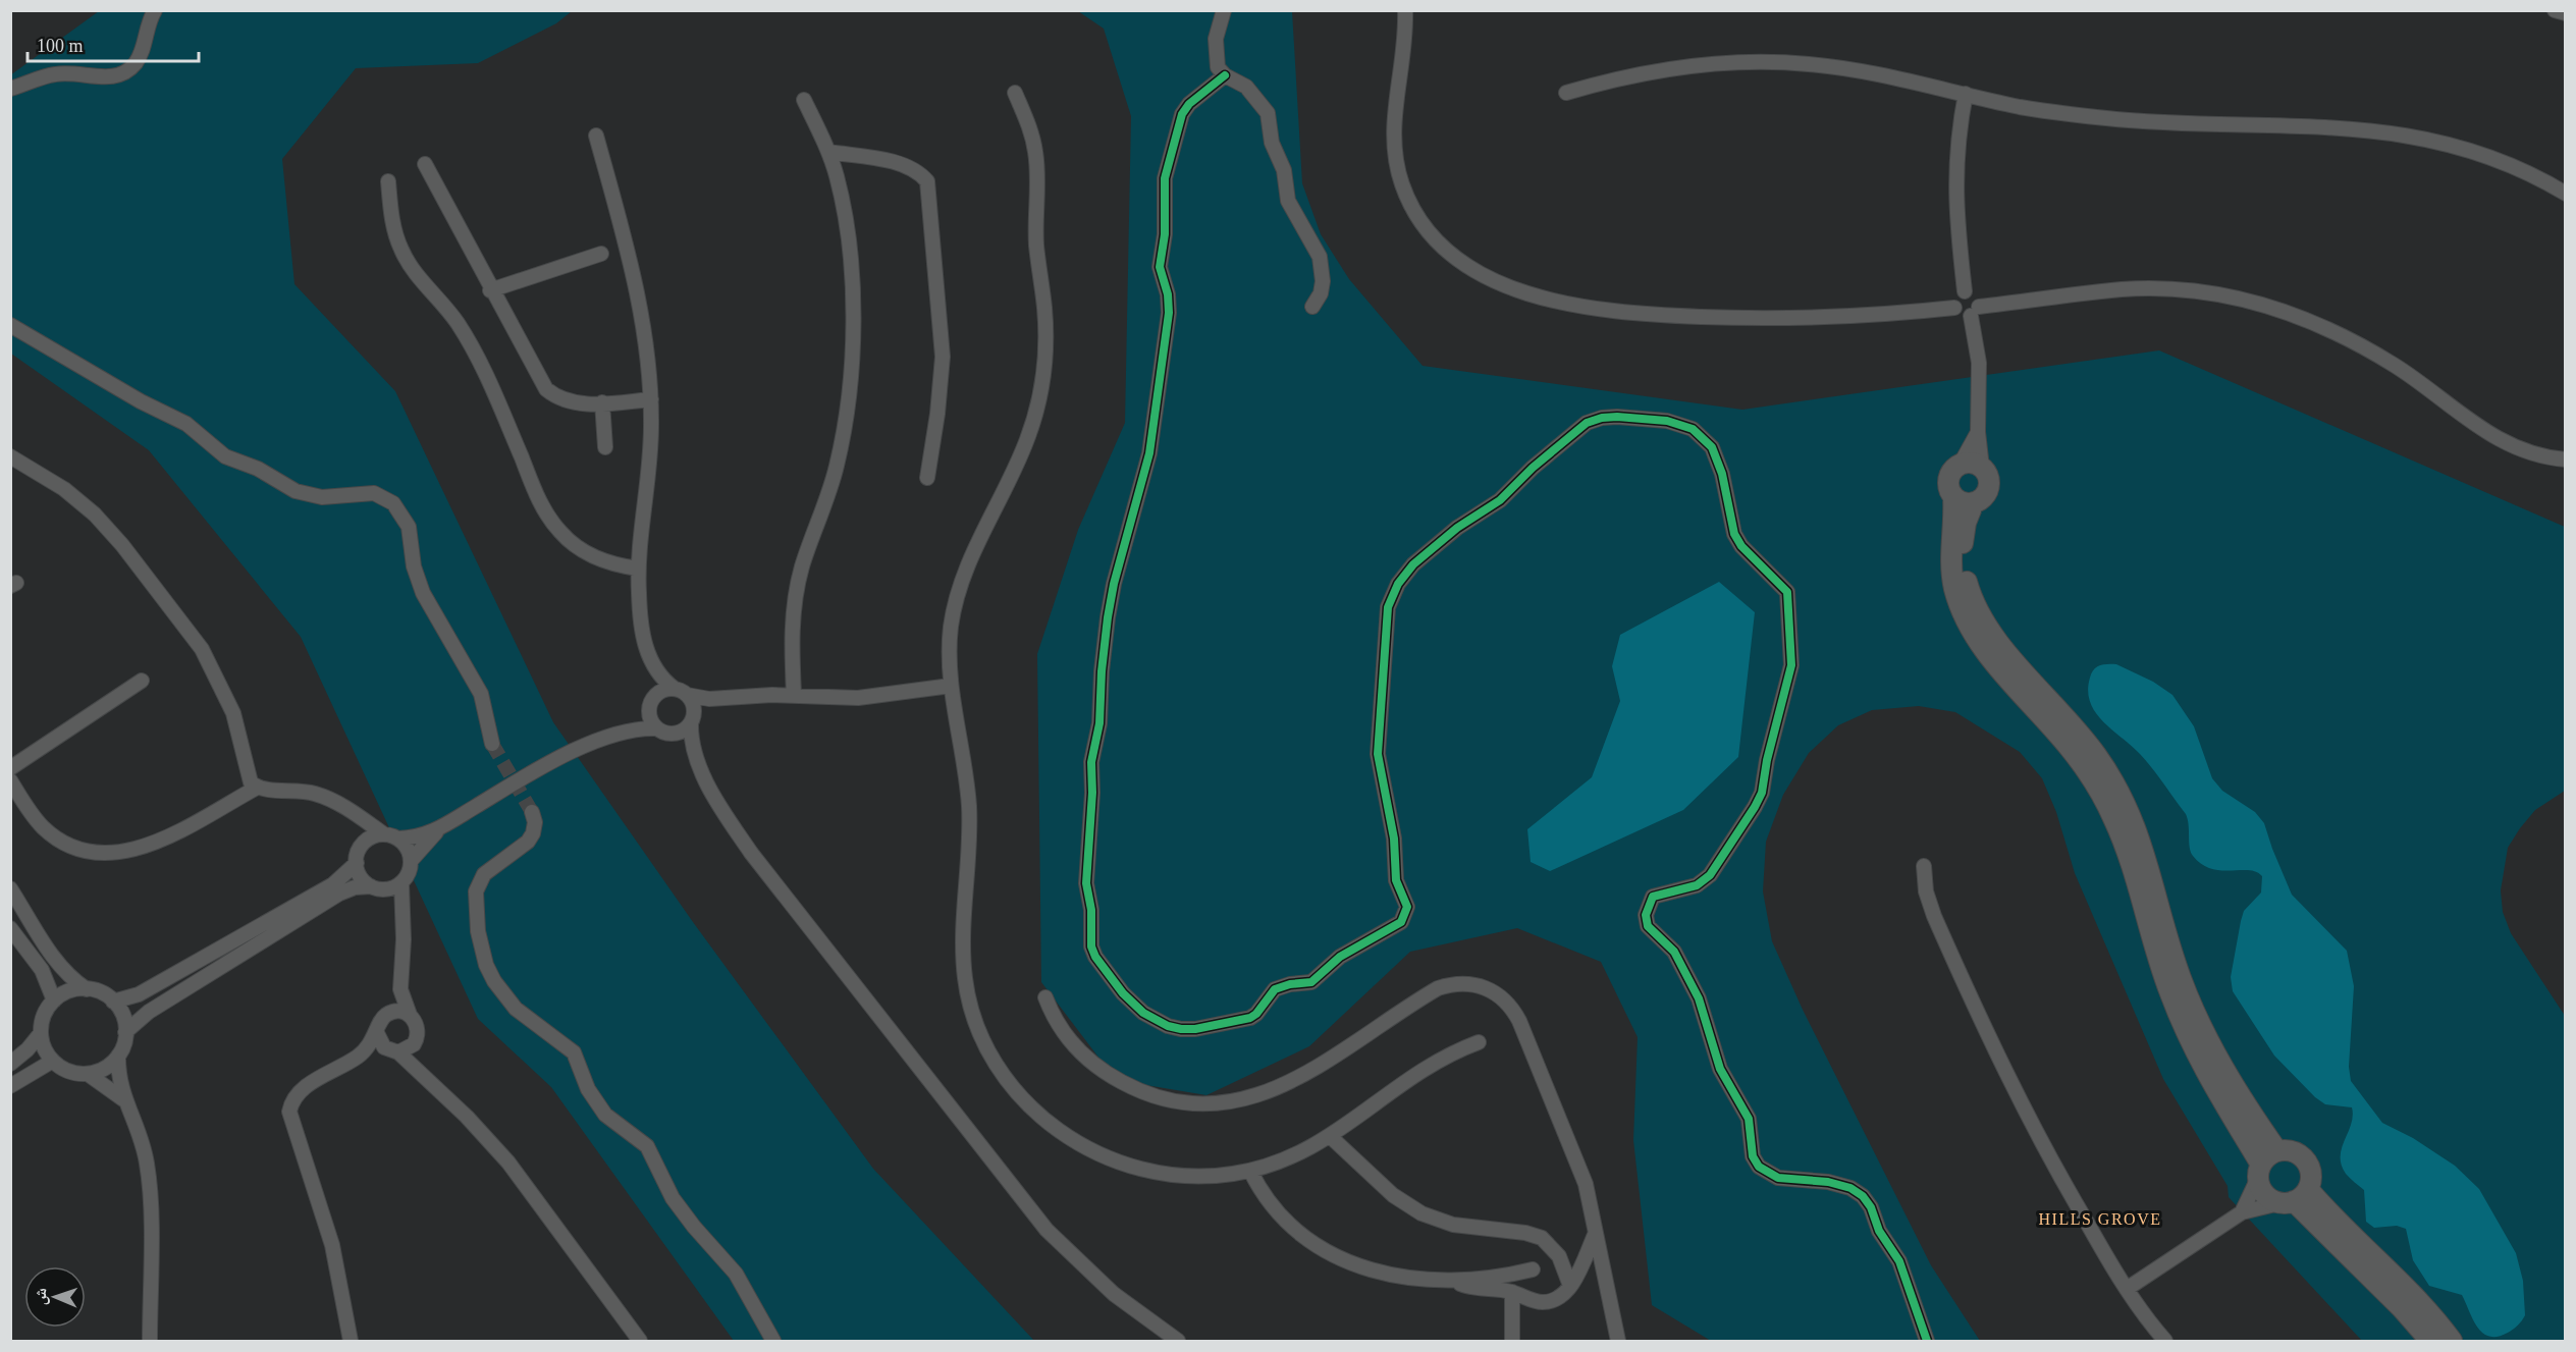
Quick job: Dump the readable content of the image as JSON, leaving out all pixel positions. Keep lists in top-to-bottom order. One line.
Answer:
{"districts":["HILLS GROVE"],"scale_bar":"100 m","north":"left"}
